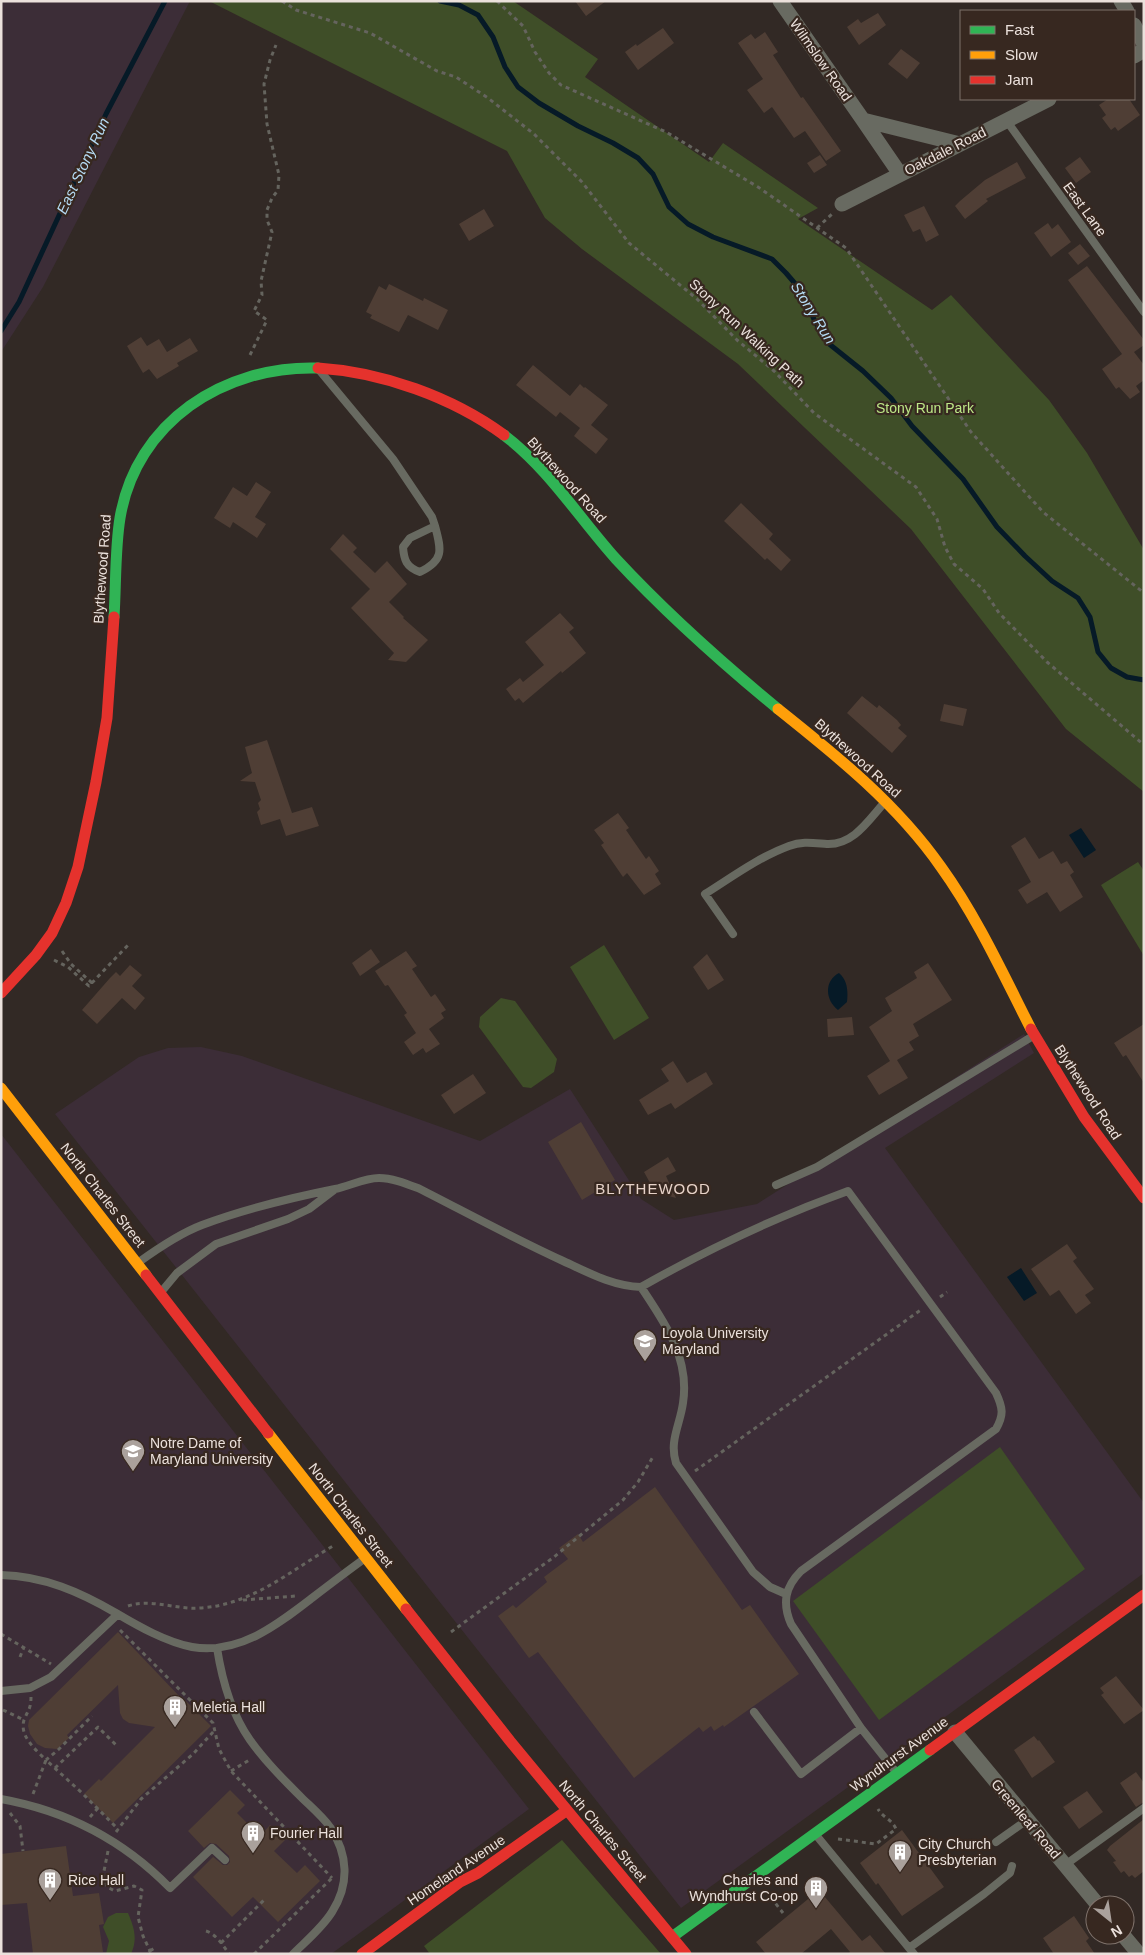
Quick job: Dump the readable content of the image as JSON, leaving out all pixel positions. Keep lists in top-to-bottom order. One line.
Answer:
{"streets":{"street":["Wilmslow Road","Oakdale Road","Blythewood Road","North Charles Street","Wyndhurst Avenue","Greenleaf Road","Homeland Avenue"],"lane":["East Lane"],"path":["Stony Run Walking Path"]},"crossings":[["Wilmslow Road","Oakdale Road"],["Oakdale Road","East Lane"],["North Charles Street","Wyndhurst Avenue"],["North Charles Street","Homeland Avenue"],["Wyndhurst Avenue","Greenleaf Road"]],"districts":["BLYTHEWOOD"],"water":["East Stony Run","Stony Run"],"parks":["Stony Run Park"],"places":{"school or university":["Loyola University Maryland","Notre Dame of Maryland University"],"building":["Meletia Hall","Fourier Hall","City Church Presbyterian","Rice Hall","Charles and Wyndhurst Co-op"]},"legend":["Fast","Slow","Jam"],"north":"bottom right"}
